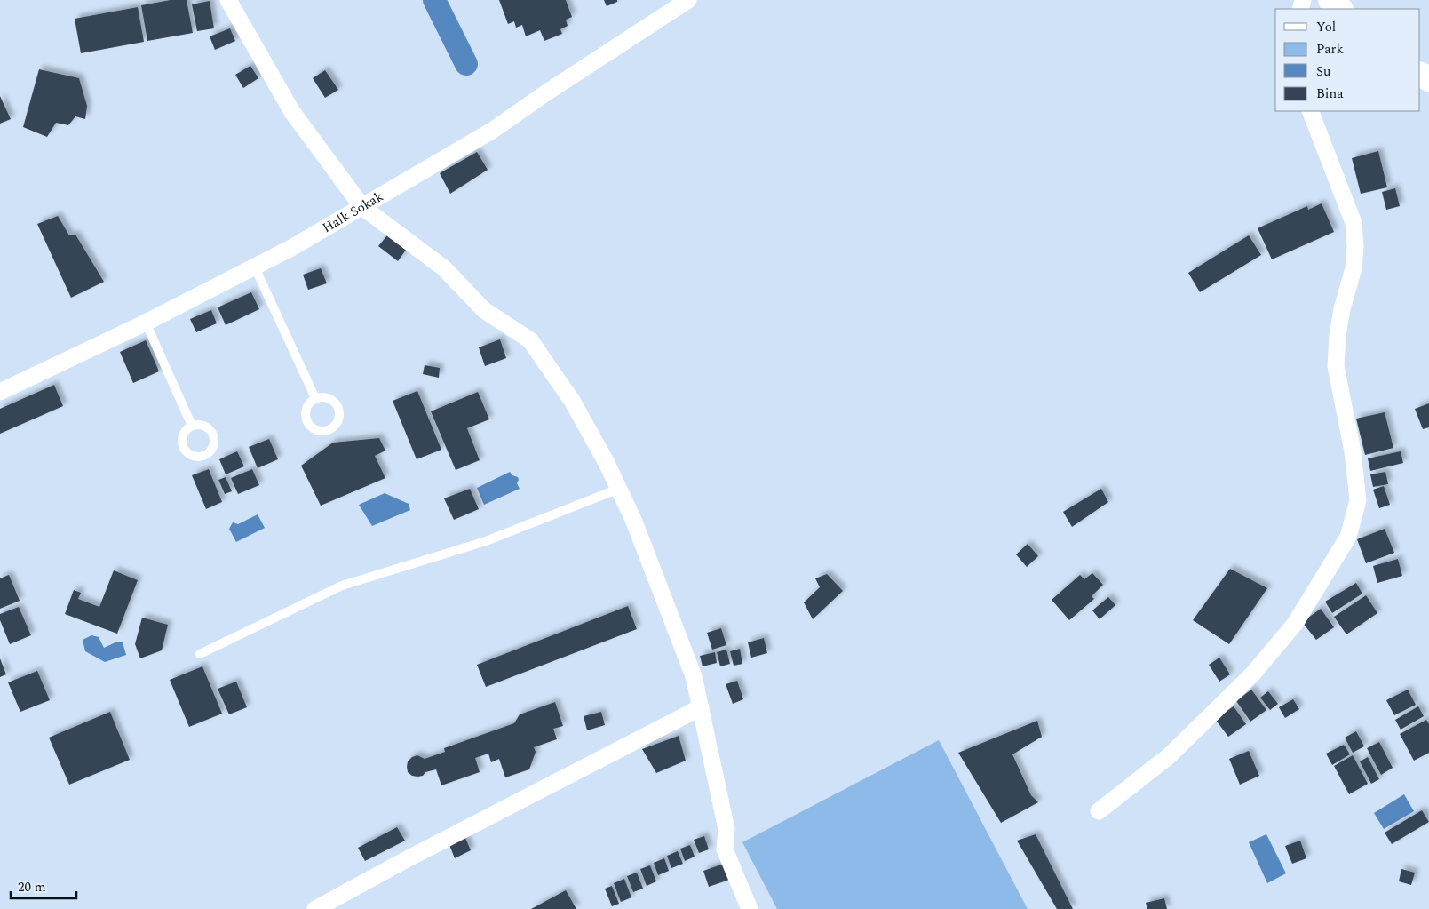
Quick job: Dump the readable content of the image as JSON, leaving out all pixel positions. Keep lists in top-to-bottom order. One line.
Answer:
{"streets":{"street":["Halk Sokak"]},"legend":["Yol","Park","Su","Bina"],"scale_bar":"20 m"}
